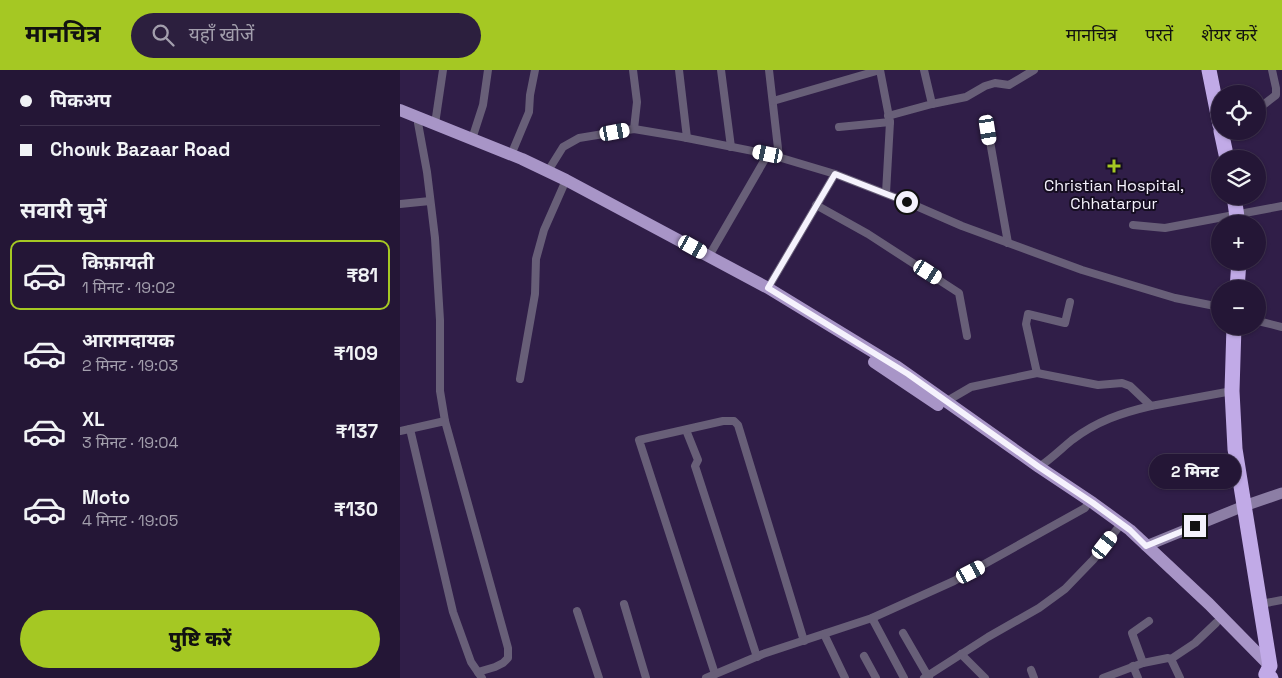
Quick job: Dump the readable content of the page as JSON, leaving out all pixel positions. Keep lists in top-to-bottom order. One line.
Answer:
{"places":{"health":["Christian Hospital, Chhatarpur"]},"page":{"header":"मानचित्र","search":"यहाँ खोजें","nav":["मानचित्र","परतें","शेयर करें"],"banner":["पिकअप","Chowk Bazaar Road"],"map_buttons":["+","−"],"heading":"सवारी चुनें","list":[{"name":"किफ़ायती","note":"1 मिनट · 19:02","value":"₹81"},{"name":"आरामदायक","note":"2 मिनट · 19:03","value":"₹109"},{"name":"XL","note":"3 मिनट · 19:04","value":"₹137"},{"name":"Moto","note":"4 मिनट · 19:05","value":"₹130"}],"bubble":"2 मिनट","buttons":"पुष्टि करें"}}
